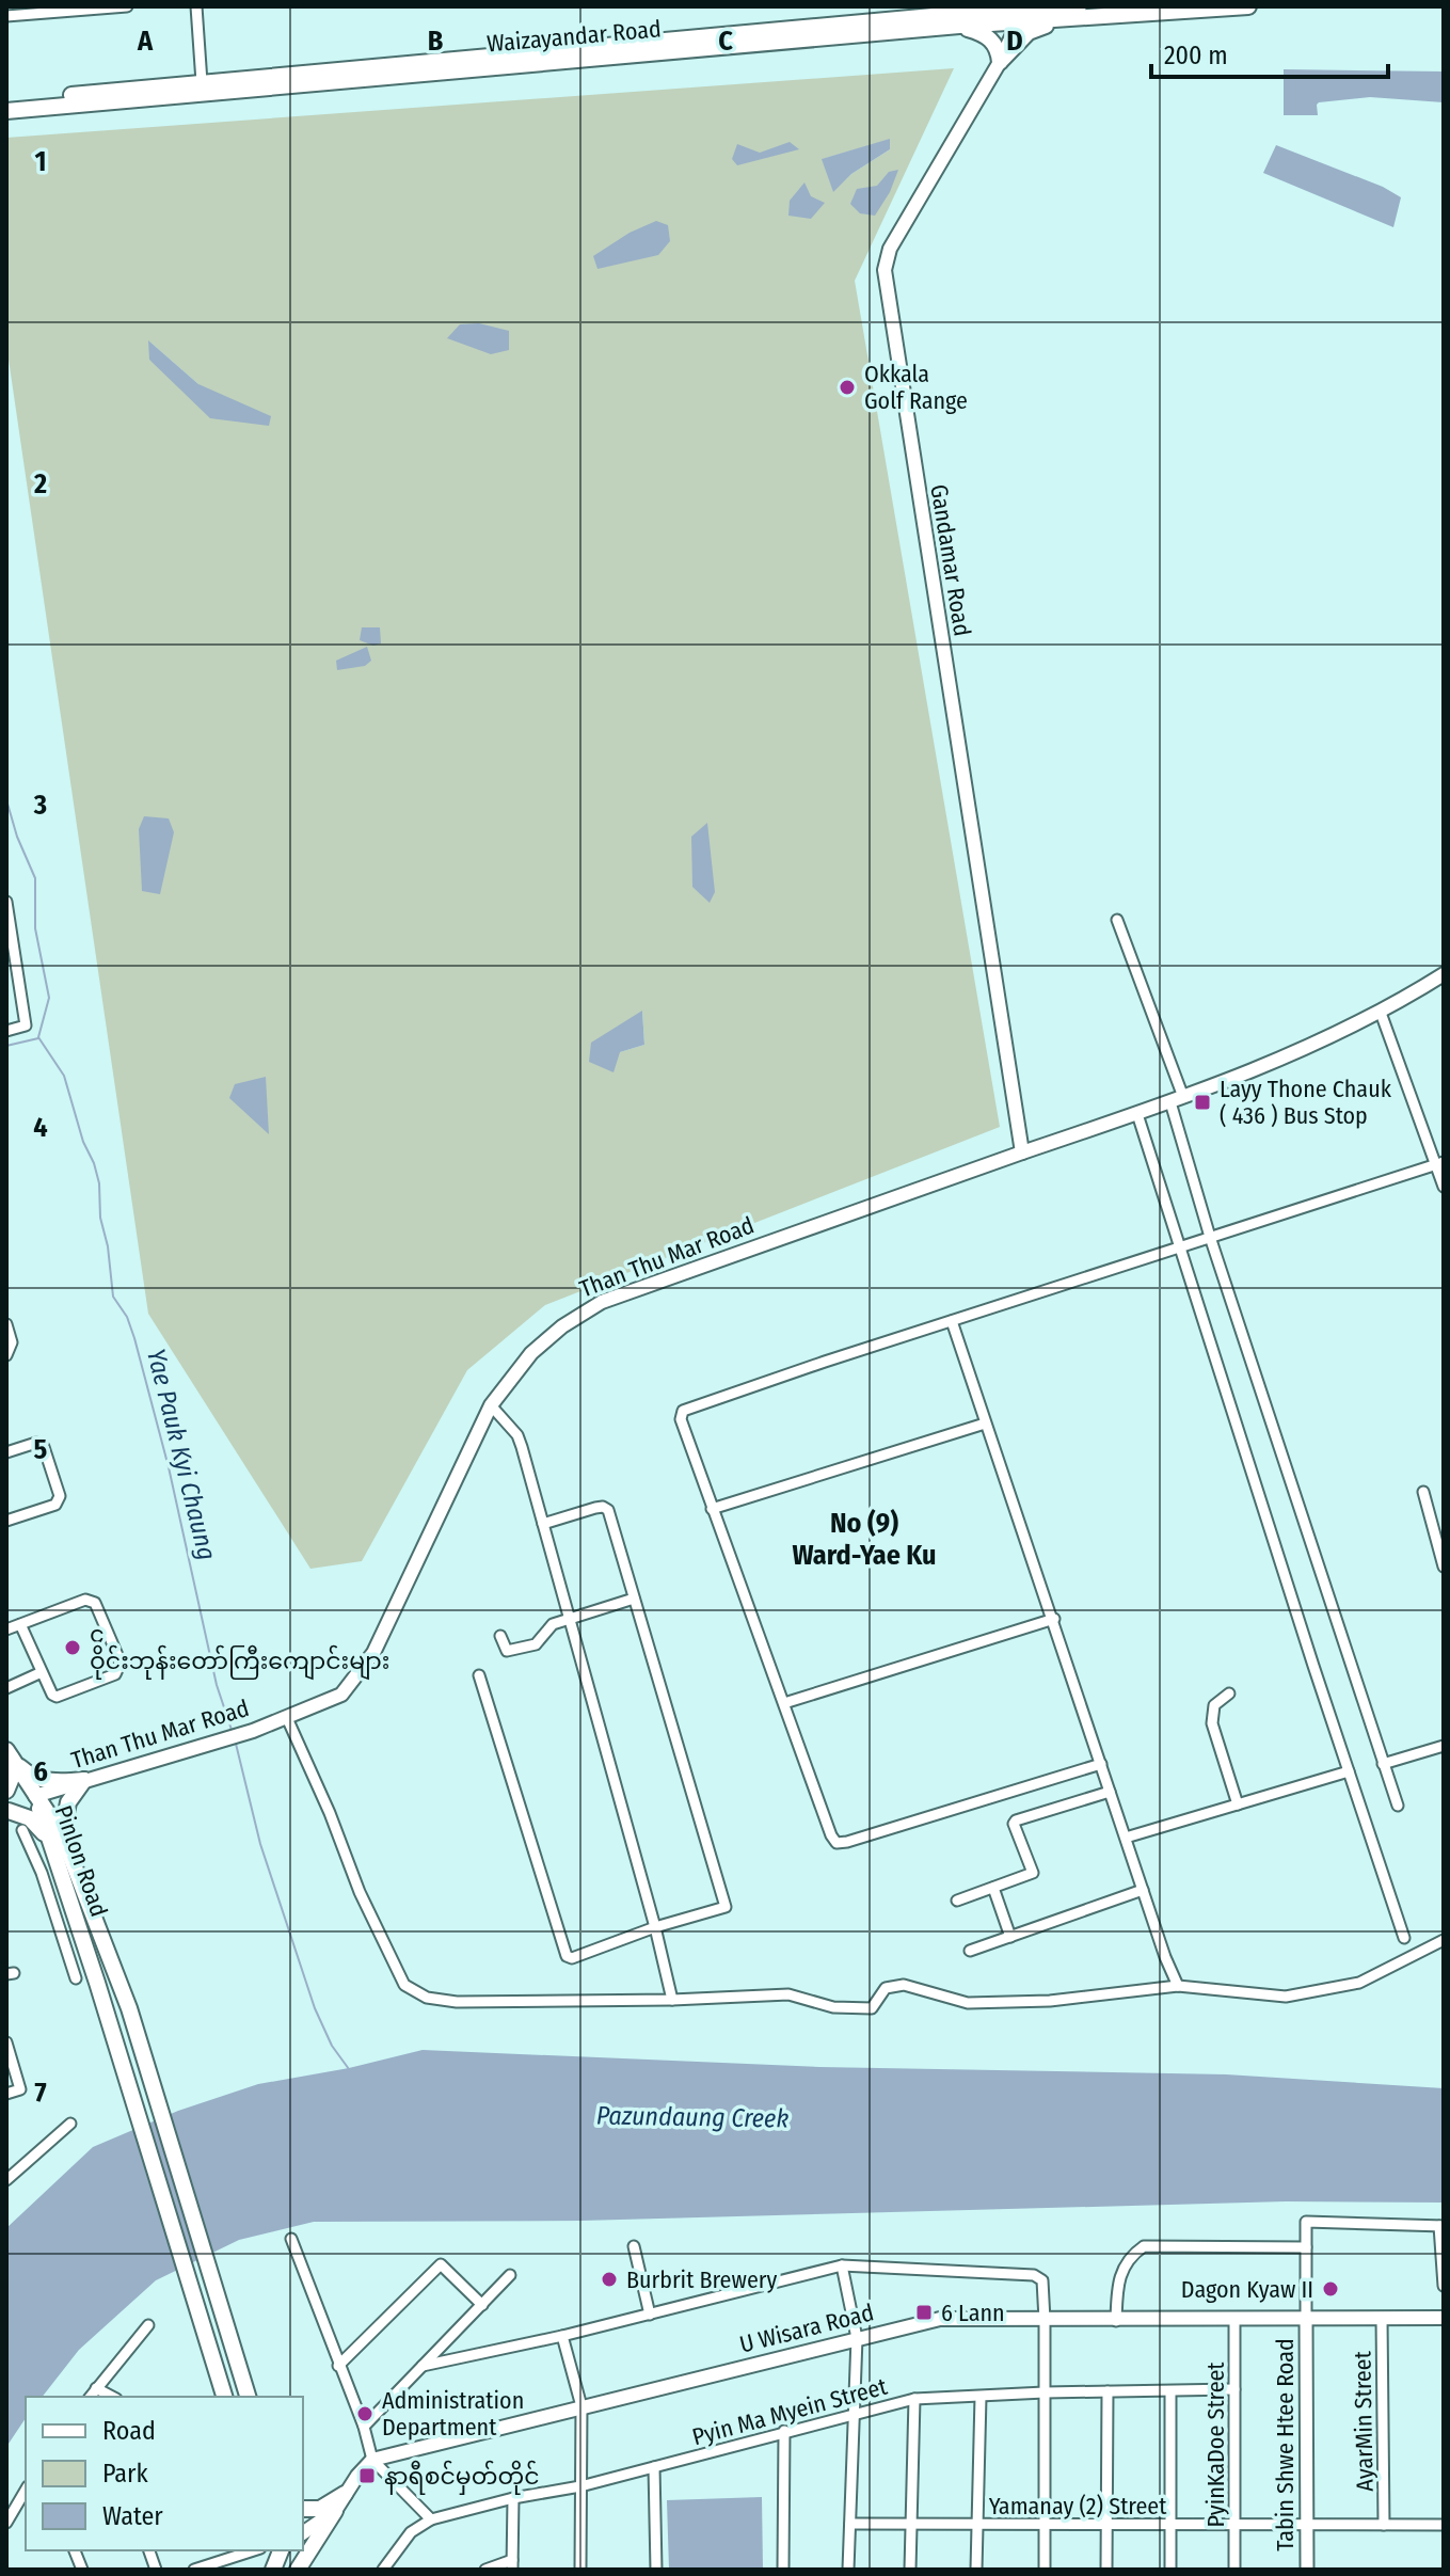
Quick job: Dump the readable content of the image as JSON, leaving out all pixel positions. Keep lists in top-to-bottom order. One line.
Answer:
{"streets":{"main road":["Waizayandar Road","Gandamar Road","Than Thu Mar Road","Pinlon Road","U Wisara Road"],"street":["Pyin Ma Myein Street","AyarMin Street","PyinKaDoe Street","Tabin Shwe Htee Road","Yamanay (2) Street"]},"crossings":[["Waizayandar Road","Gandamar Road"],["Gandamar Road","Than Thu Mar Road"],["Than Thu Mar Road","Pinlon Road"],["U Wisara Road","AyarMin Street"],["U Wisara Road","PyinKaDoe Street"],["U Wisara Road","Tabin Shwe Htee Road"],["Pyin Ma Myein Street","PyinKaDoe Street"],["AyarMin Street","Yamanay (2) Street"],["PyinKaDoe Street","Yamanay (2) Street"],["Tabin Shwe Htee Road","Yamanay (2) Street"]],"districts":["No (9) Ward-Yae Ku"],"water":["Yae Pauk Kyi Chaung","Pazundaung Creek"],"places":{"other":["Okkala Golf Range","၄ ဝိုင်းဘုန်းတော်ကြီးကျောင်းများ","Burbrit Brewery","Dagon Kyaw II","Administration Department"],"transit":["Layy Thone Chauk ( 436 ) Bus Stop","6 Lann","နာရီစင်မှတ်တိုင်"]},"legend":["Road","Park","Water"],"scale_bar":"200 m","grid":{"columns":["A","B","C","D"],"rows":["1","2","3","4","5","6","7"]}}
